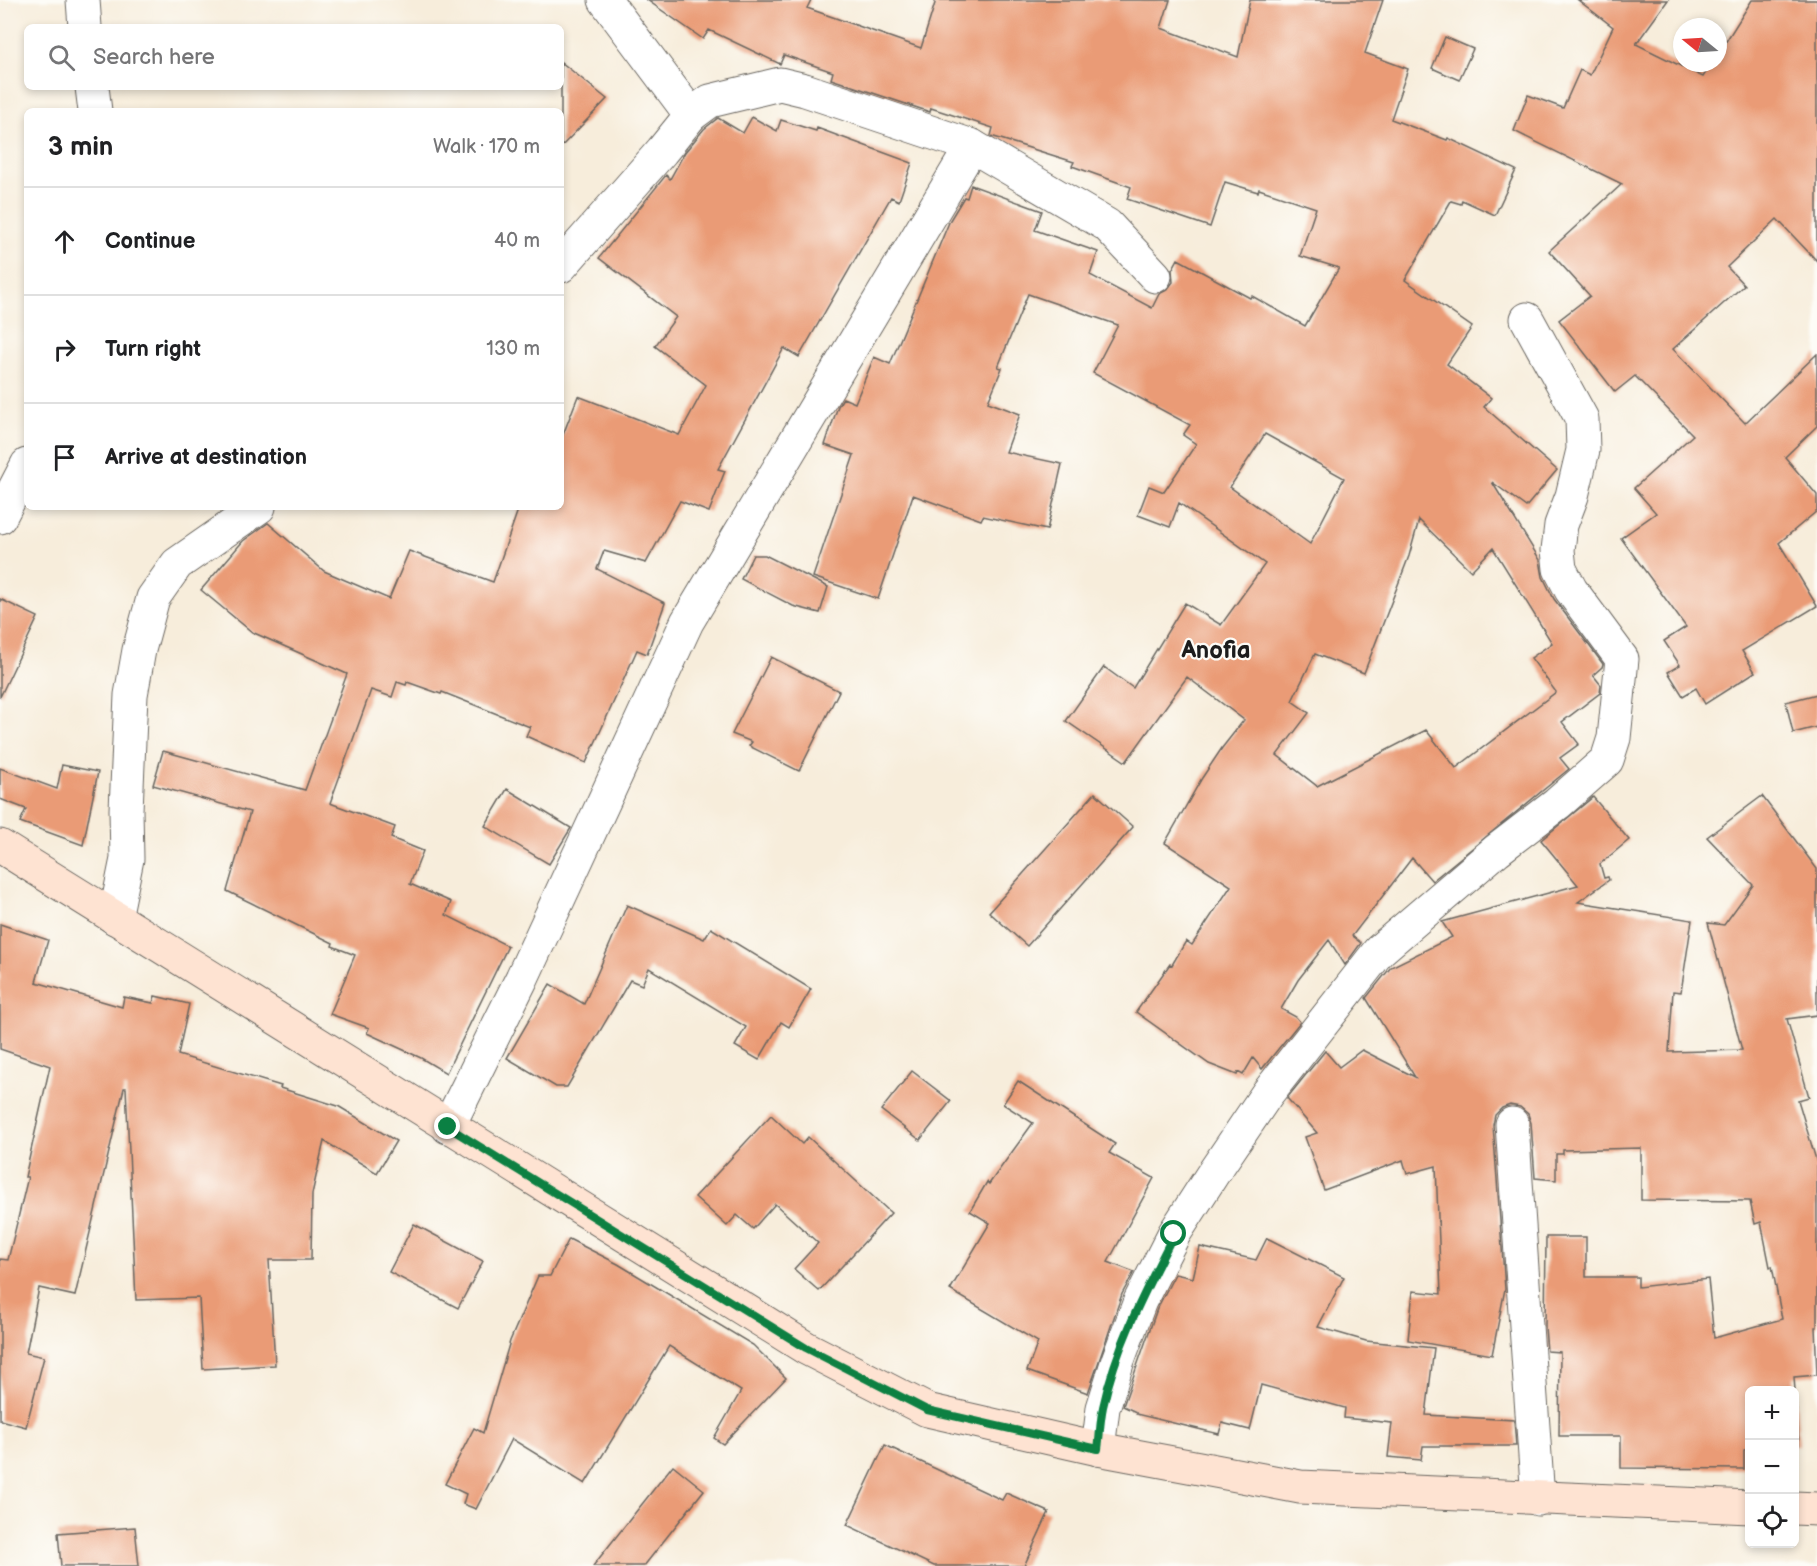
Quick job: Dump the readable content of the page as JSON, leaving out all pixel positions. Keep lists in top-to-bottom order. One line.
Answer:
{"districts":["Anofia"],"north":"left","page":{"search":"Search here","heading":["3 min","Walk · 170 m"],"list":[["Continue","40 m"],["Turn right","130 m"],"Arrive at destination"],"map_buttons":["+","−"]}}
